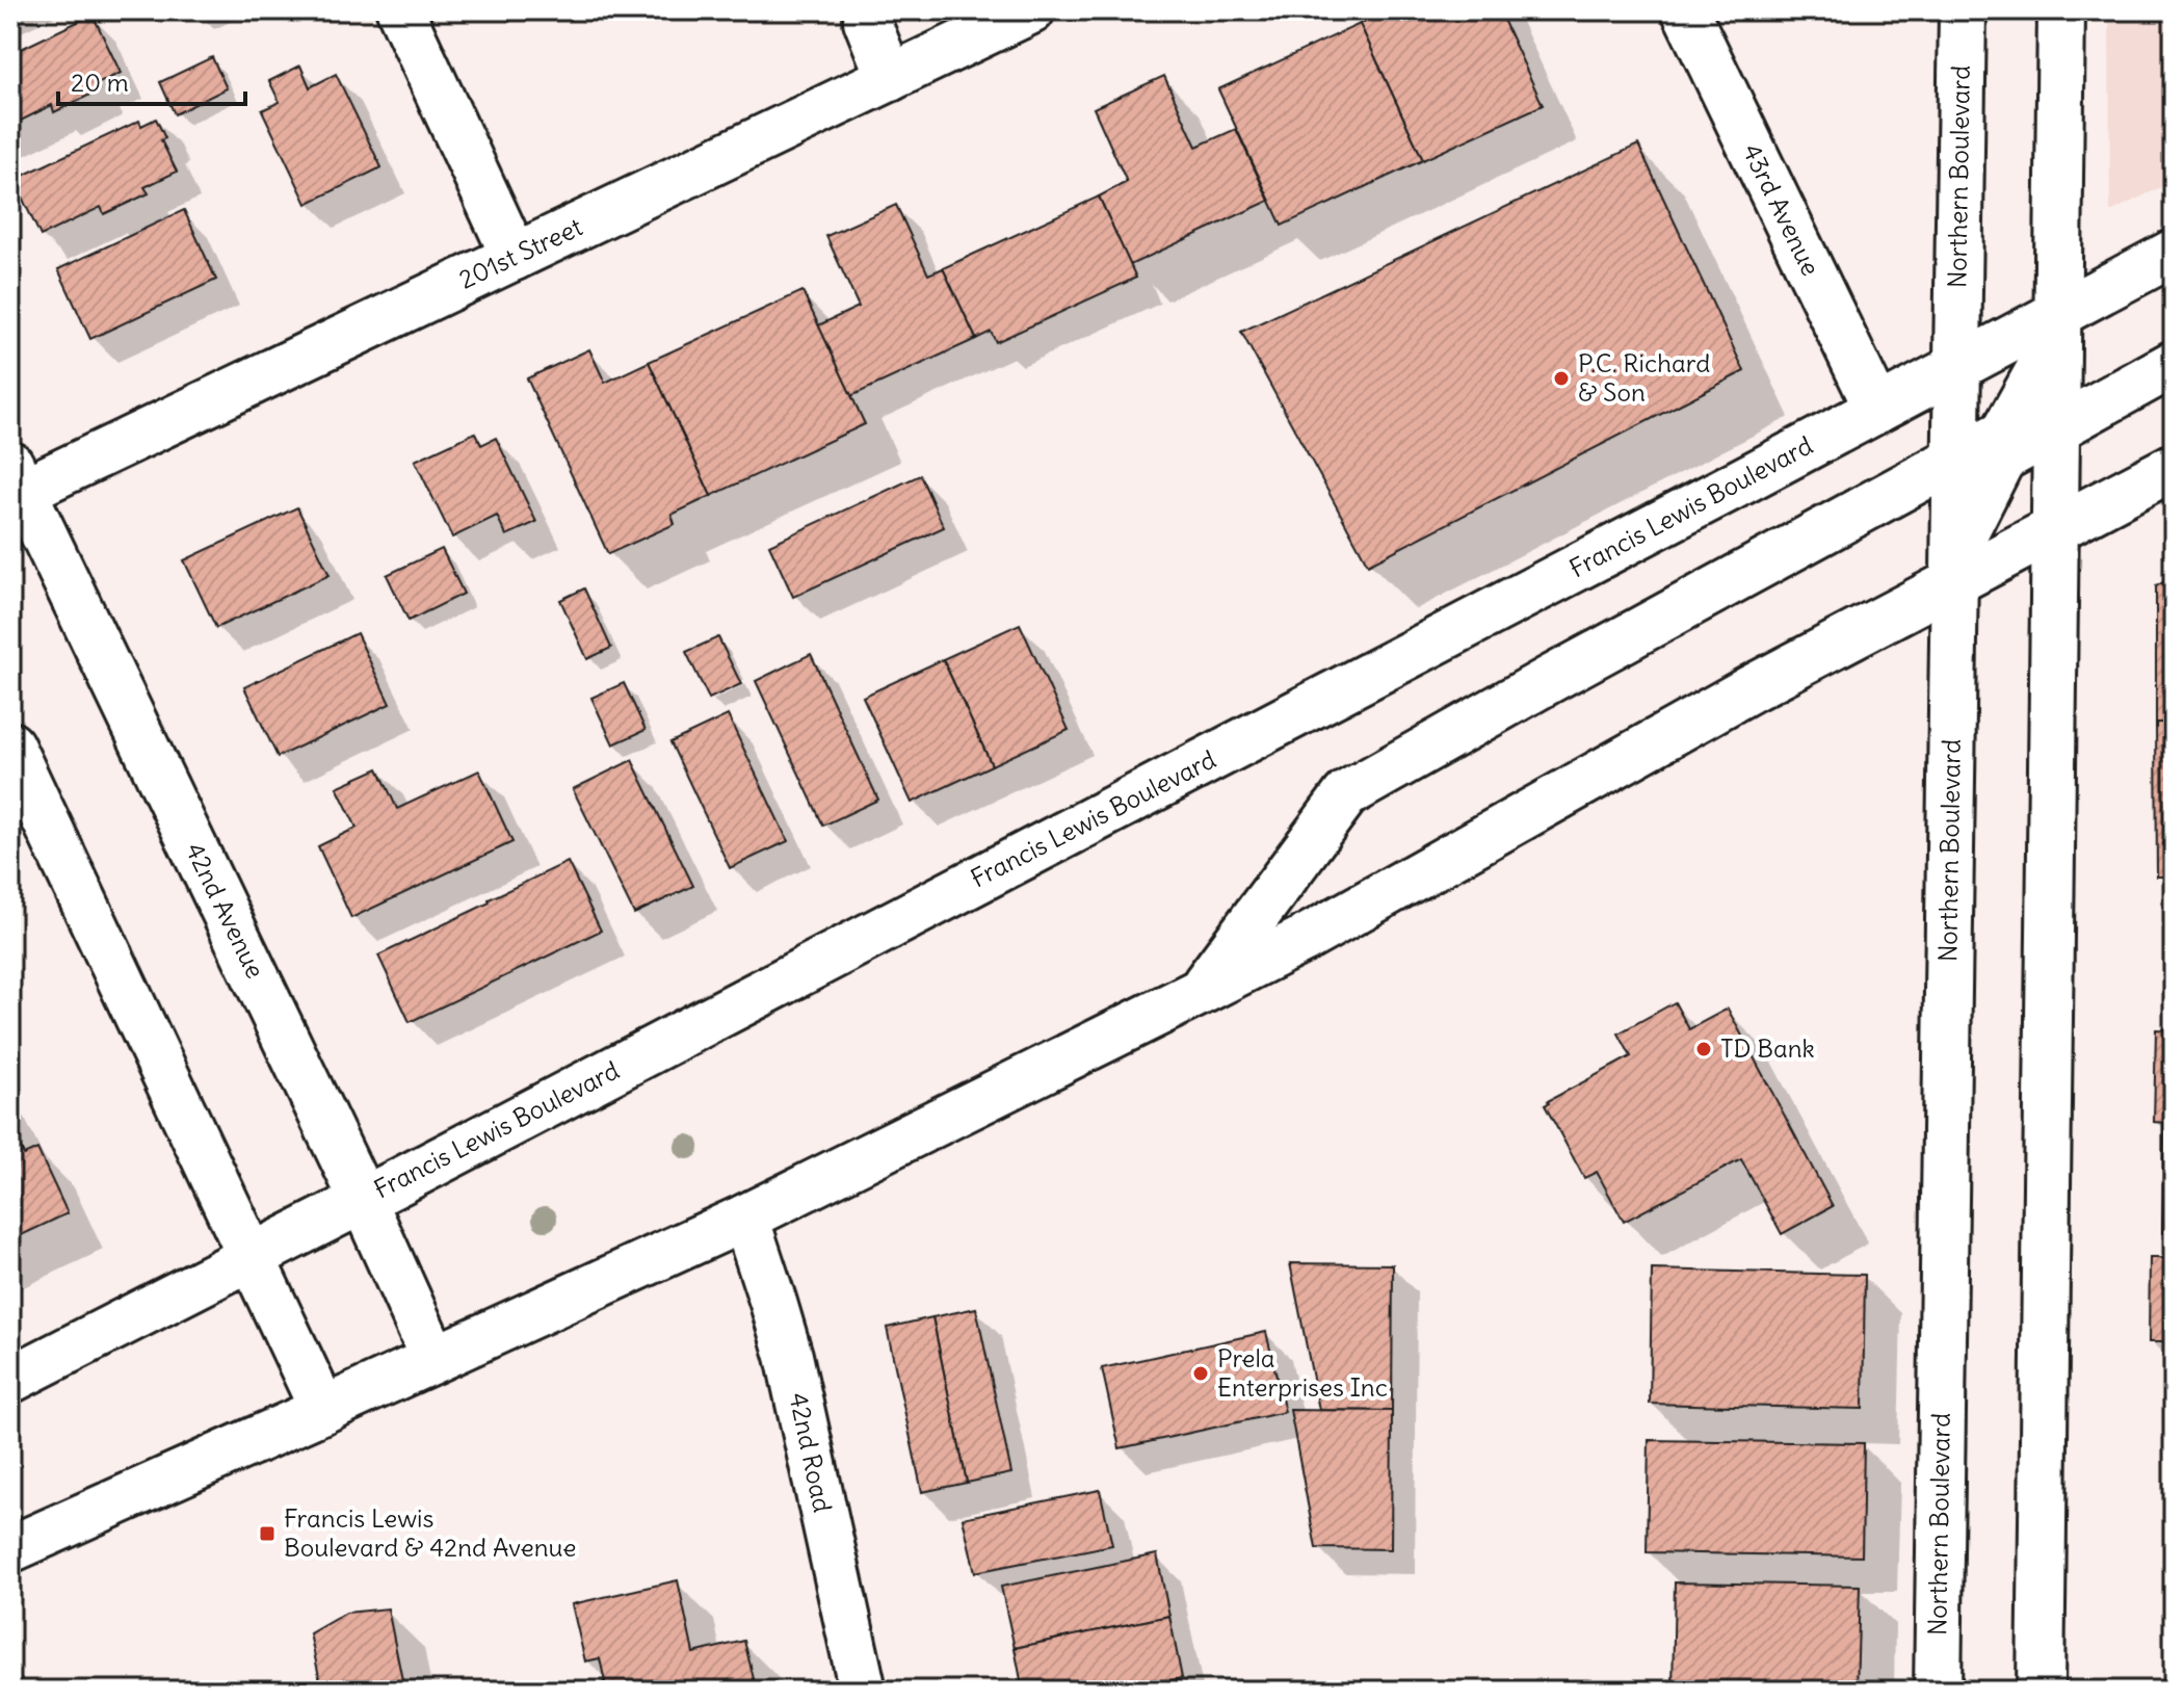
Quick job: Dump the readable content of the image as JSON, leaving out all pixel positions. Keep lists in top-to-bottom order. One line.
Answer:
{"streets":{"main road":["Northern Boulevard","43rd Avenue","201st Street","Francis Lewis Boulevard","42nd Avenue","42nd Road"]},"crossings":[["Northern Boulevard","Francis Lewis Boulevard"],["43rd Avenue","Francis Lewis Boulevard"],["201st Street","42nd Avenue"],["Francis Lewis Boulevard","42nd Avenue"]],"places":{"other":["P.C. Richard & Son","TD Bank","Prela Enterprises Inc"],"transit":["Francis Lewis Boulevard & 42nd Avenue"]},"scale_bar":"20 m"}
